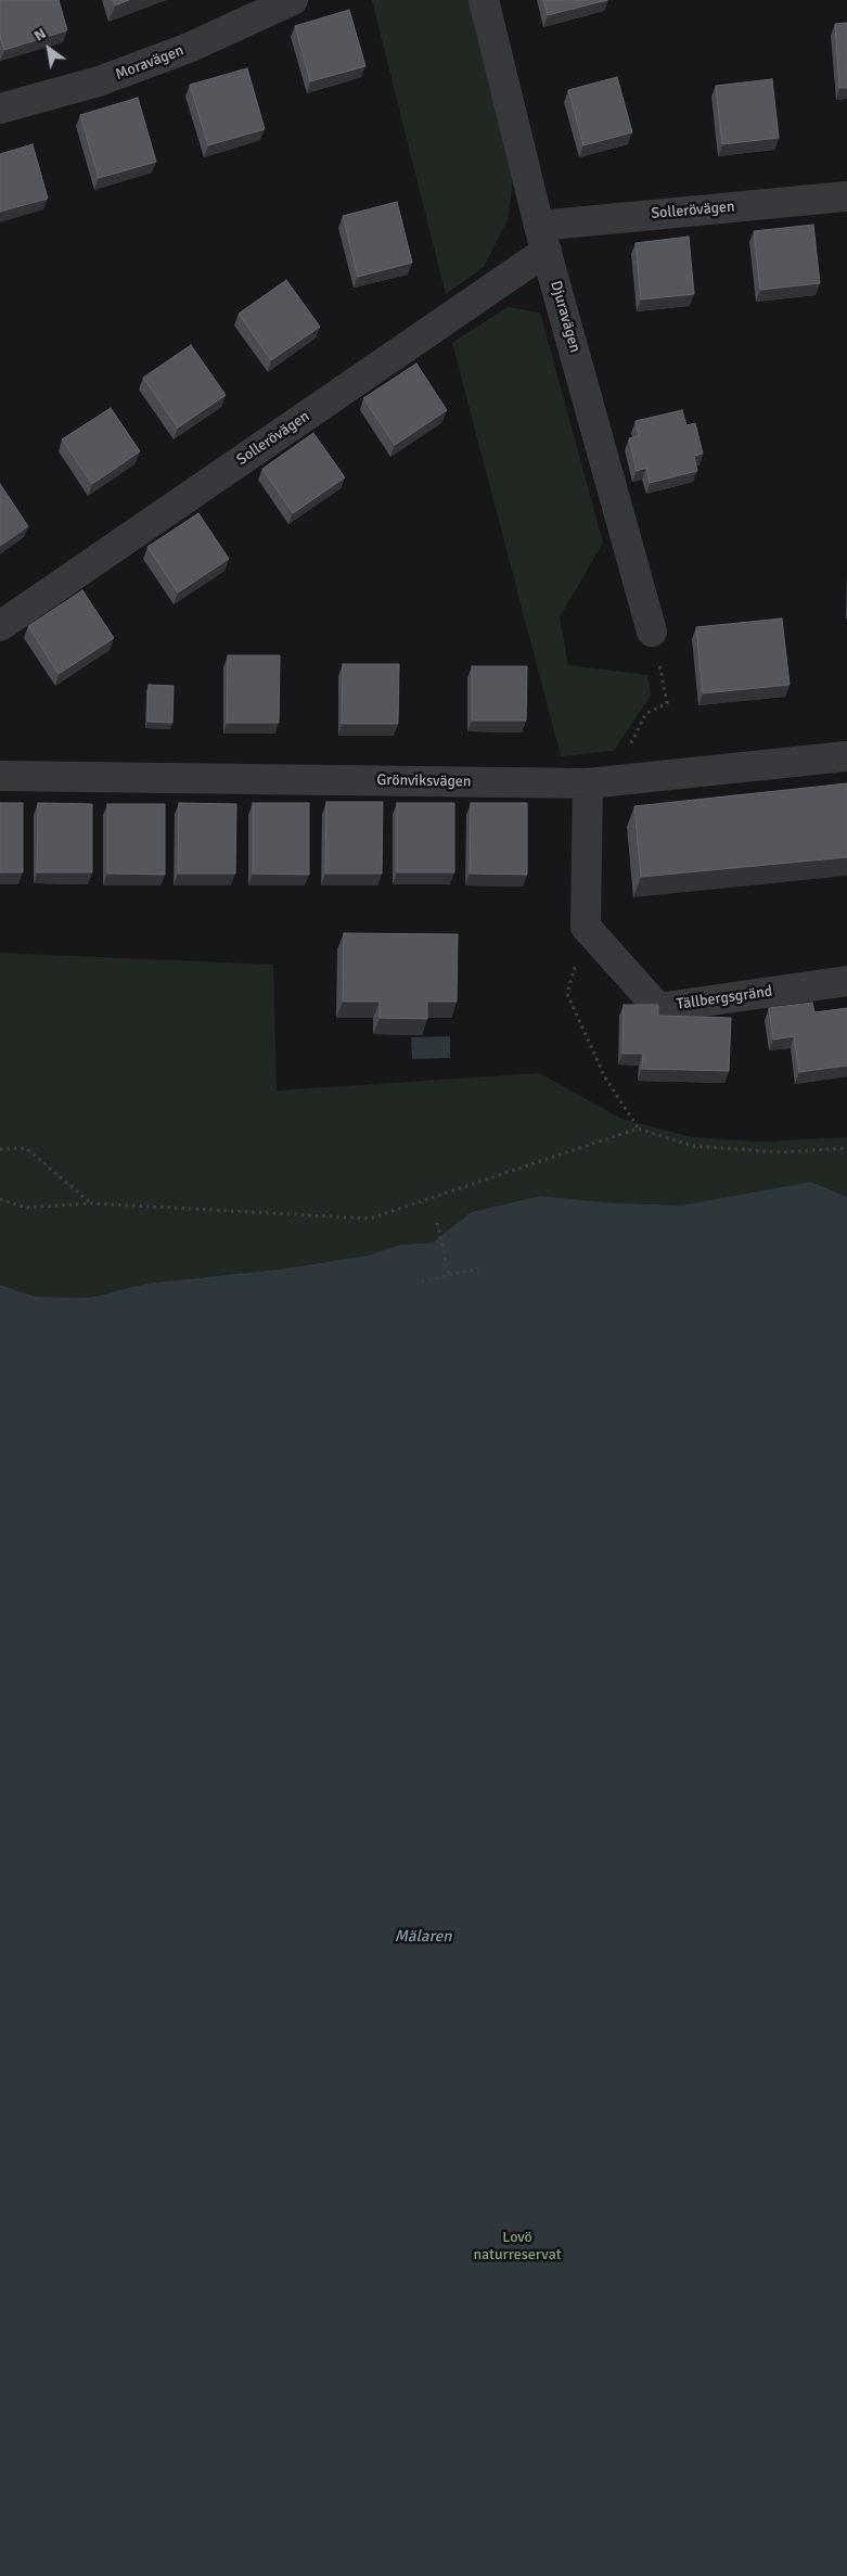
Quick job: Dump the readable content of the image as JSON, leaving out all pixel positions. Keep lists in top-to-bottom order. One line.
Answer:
{"streets":{"street":["Moravägen","Sollerövägen","Djuravägen","Grönviksvägen","Tällbergsgränd"]},"crossings":[["Sollerövägen","Djuravägen"]],"water":["Mälaren"],"parks":["Lovö naturreservat"],"north":"top left"}
